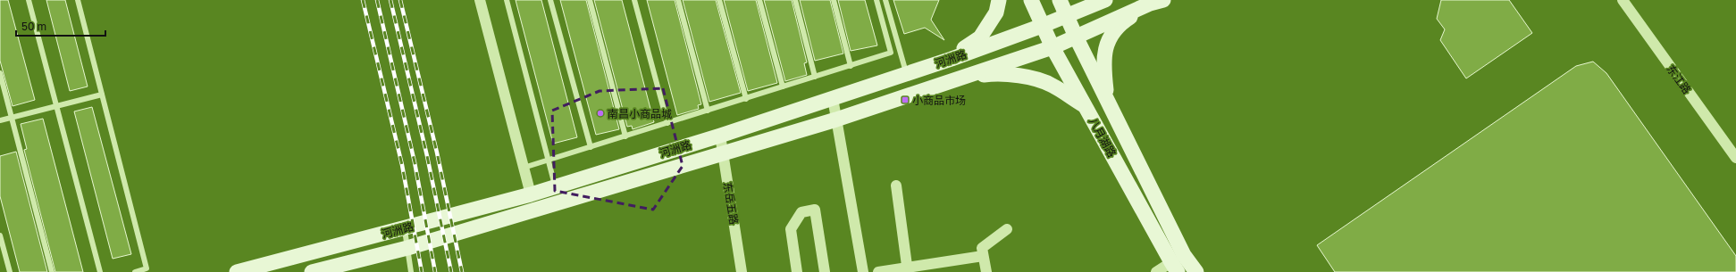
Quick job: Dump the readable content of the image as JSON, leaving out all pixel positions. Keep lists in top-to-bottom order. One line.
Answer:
{"streets":{"main road":["河洲路","八月湖路"],"street":["东江路","东岳五路"]},"crossings":[["河洲路","八月湖路"],["河洲路","东岳五路"]],"places":{"transit":["小商品市场"],"other":["南昌小商品城"]},"scale_bar":"50 m"}
